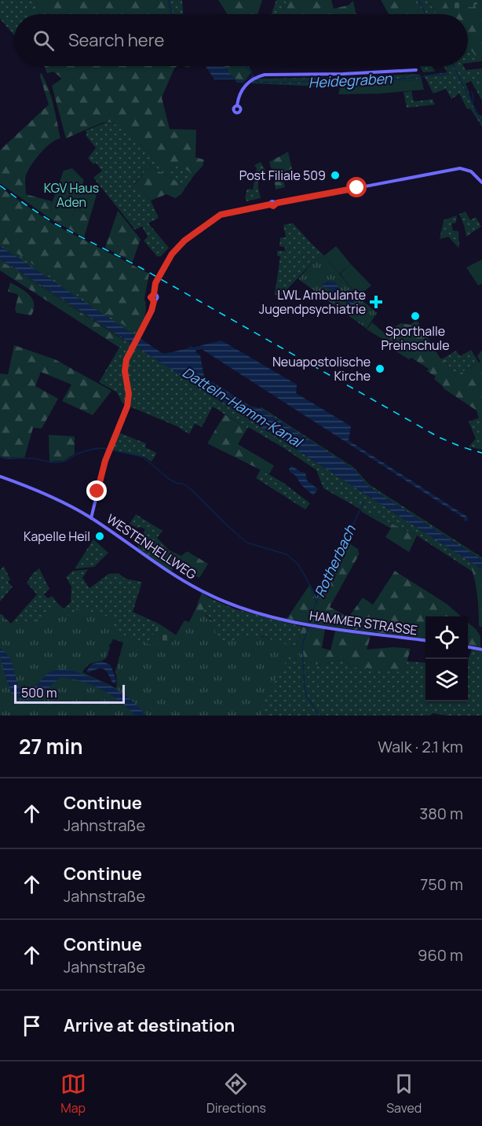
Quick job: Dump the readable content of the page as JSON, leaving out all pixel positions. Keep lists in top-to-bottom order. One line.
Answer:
{"streets":{"main road":["WESTENHELLWEG","HAMMER STRASSE"]},"crossings":[["WESTENHELLWEG","HAMMER STRASSE"]],"water":["Heidegraben","Datteln-Hamm-Kanal","Rotherbach"],"parks":["KGV Haus Aden"],"places":{"other":["Post Filiale 509","Sporthalle Preinschule","Neuapostolische Kirche","Kapelle Heil"],"health":["LWL Ambulante Jugendpsychiatrie"]},"scale_bar":"500 m","page":{"search":"Search here","scale":"500 m","heading":["27 min","Walk · 2.1 km"],"list":[["Continue","Jahnstraße","380 m"],["Continue","Jahnstraße","750 m"],["Continue","Jahnstraße","960 m"],"Arrive at destination"],"nav":["Map","Directions","Saved"]}}
